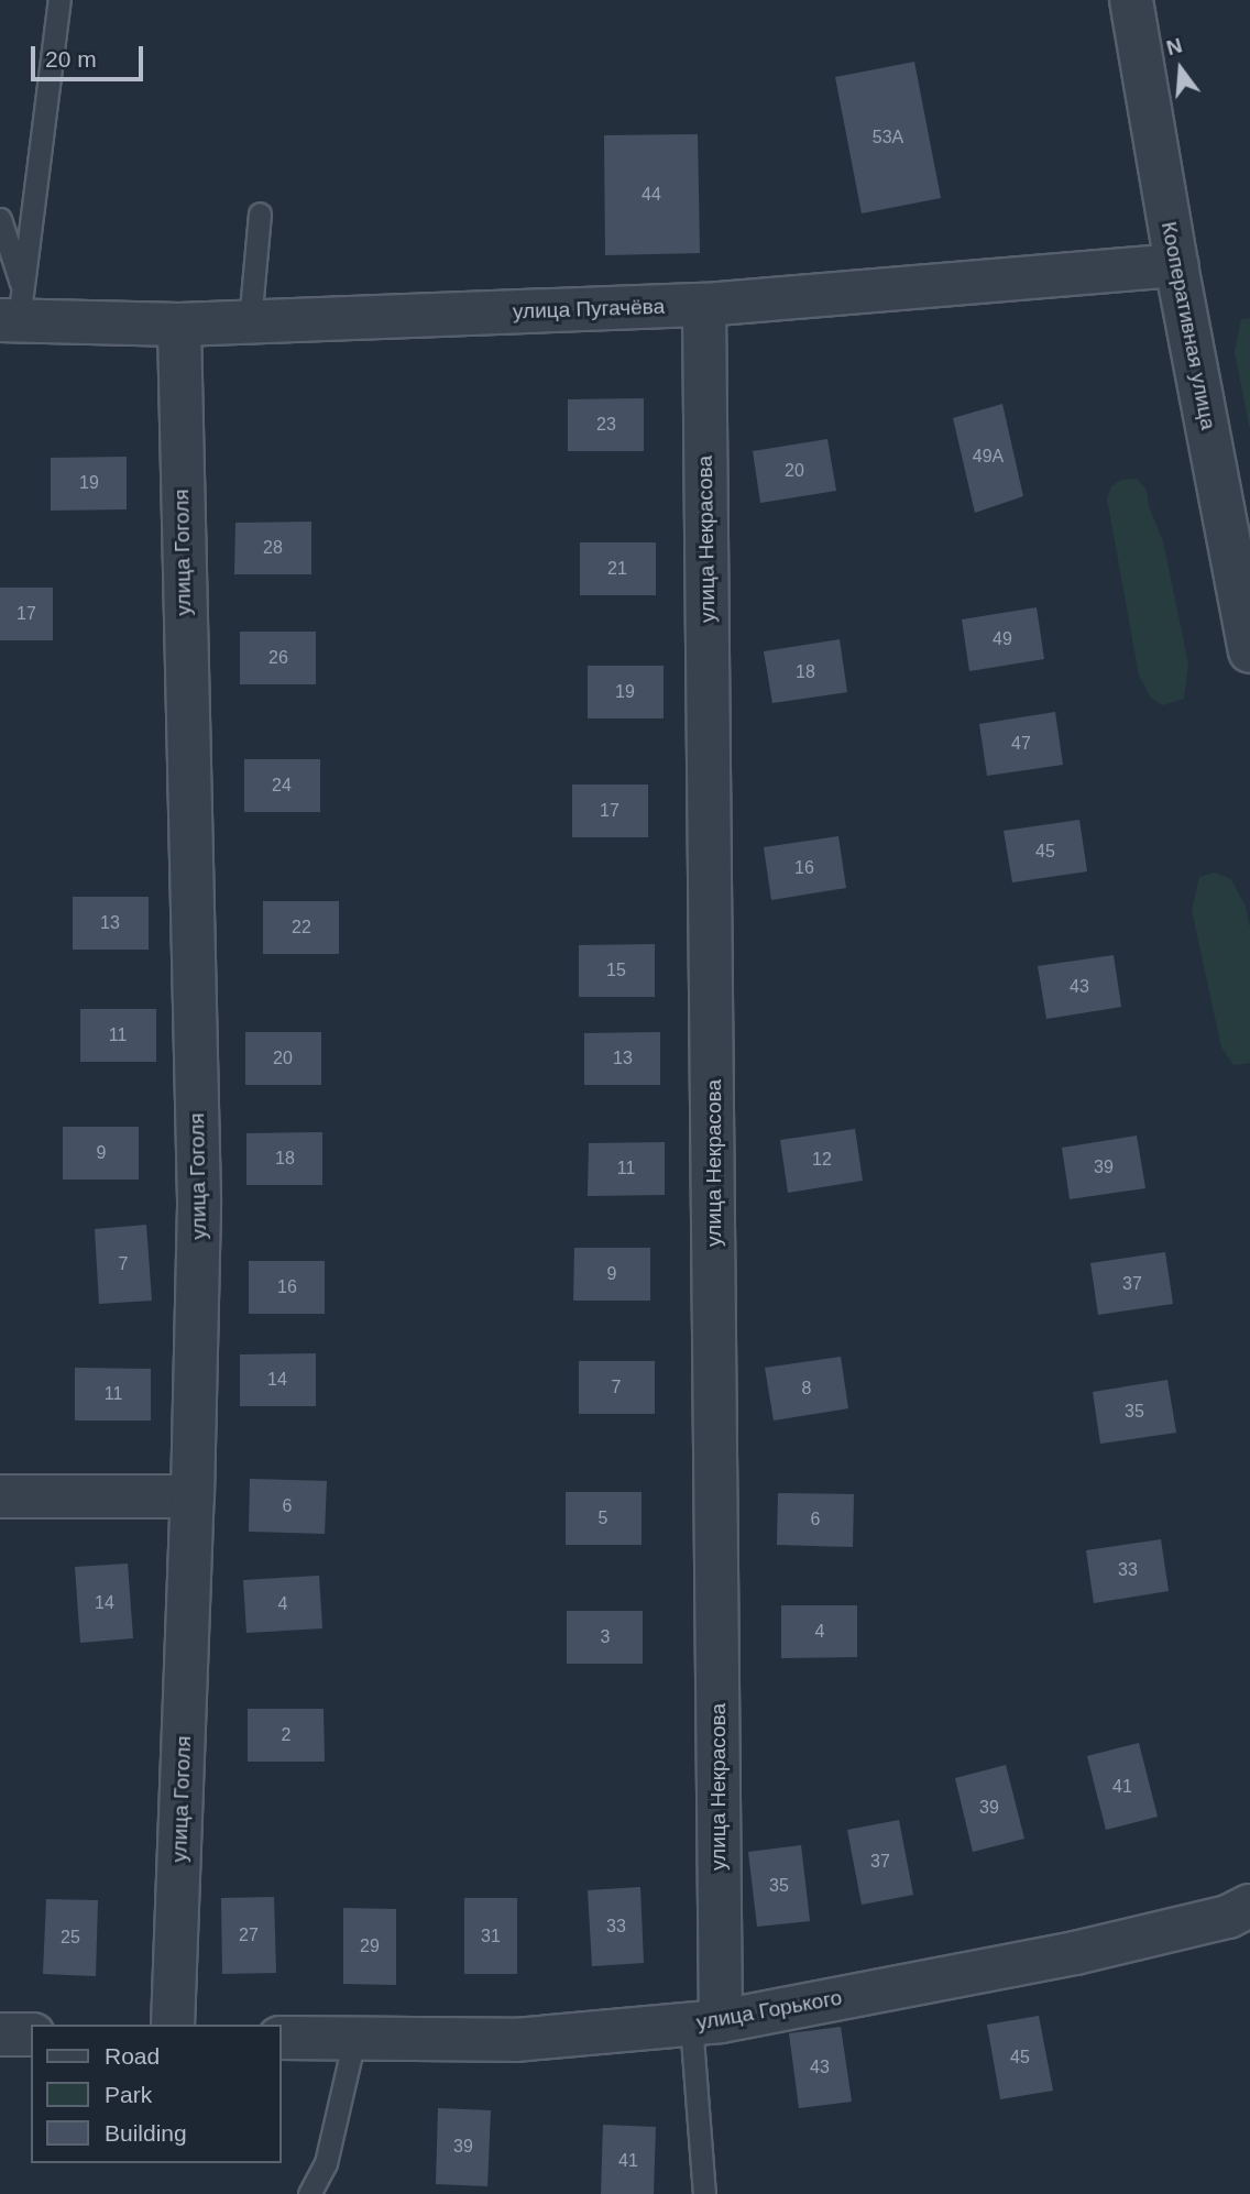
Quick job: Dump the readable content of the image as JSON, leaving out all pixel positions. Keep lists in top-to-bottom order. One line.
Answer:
{"streets":{"street":["улица Пугачёва","Кооперативная улица","улица Некрасова","улица Гоголя","улица Горького"]},"crossings":[["улица Пугачёва","Кооперативная улица"],["улица Пугачёва","улица Некрасова"],["улица Пугачёва","улица Гоголя"],["улица Некрасова","улица Горького"]],"house_numbers":["53А","44","23","49А","20","19","28","21","17","49","26","18","19","47","24","17","45","16","13","22","15","43","11","20","13","9","18","12","39","11","7","9","37","16","14","7","8","11","35","6","5","6","33","14","4","4","3","2","41","39","37","35","33","27","31","25","29","45","43","39","41"],"legend":["Road","Park","Building"],"scale_bar":"20 m","north":"top"}
